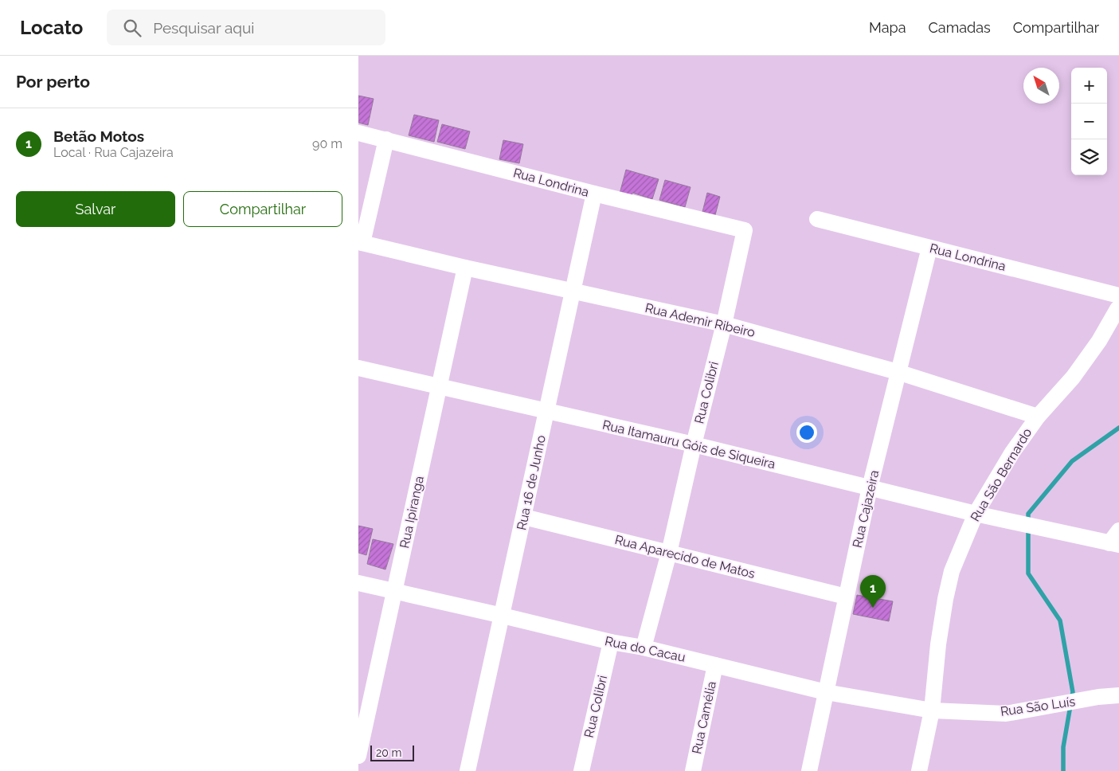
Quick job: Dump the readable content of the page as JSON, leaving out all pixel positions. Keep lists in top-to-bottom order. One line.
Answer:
{"streets":{"street":["Rua Londrina","Rua Ademir Ribeiro","Rua Colibri","Rua Itamauru Góis de Siqueira","Rua São Bernardo","Rua 16 de Junho","Rua Cajazeira","Rua Ipiranga","Rua Aparecido de Matos","Rua do Cacau","Rua São Luís","Rua Camélia"]},"crossings":[["Rua Londrina","Rua Colibri"],["Rua Londrina","Rua São Bernardo"],["Rua Londrina","Rua 16 de Junho"],["Rua Londrina","Rua Cajazeira"],["Rua Ademir Ribeiro","Rua Colibri"],["Rua Ademir Ribeiro","Rua São Bernardo"],["Rua Ademir Ribeiro","Rua 16 de Junho"],["Rua Ademir Ribeiro","Rua Cajazeira"],["Rua Ademir Ribeiro","Rua Ipiranga"],["Rua Colibri","Rua Itamauru Góis de Siqueira"],["Rua Colibri","Rua Aparecido de Matos"],["Rua Colibri","Rua do Cacau"],["Rua Itamauru Góis de Siqueira","Rua São Bernardo"],["Rua Itamauru Góis de Siqueira","Rua 16 de Junho"],["Rua Itamauru Góis de Siqueira","Rua Cajazeira"],["Rua Itamauru Góis de Siqueira","Rua Ipiranga"],["Rua São Bernardo","Rua do Cacau"],["Rua São Bernardo","Rua São Luís"],["Rua 16 de Junho","Rua Aparecido de Matos"],["Rua 16 de Junho","Rua do Cacau"],["Rua Cajazeira","Rua Aparecido de Matos"],["Rua Cajazeira","Rua do Cacau"],["Rua Ipiranga","Rua do Cacau"],["Rua do Cacau","Rua São Luís"],["Rua do Cacau","Rua Camélia"]],"scale_bar":"20 m","north":"top left","page":{"header":"Locato","search":"Pesquisar aqui","nav":["Mapa","Camadas","Compartilhar"],"heading":"Por perto","map_buttons":["+","−"],"list":[{"mark":"1","name":"Betão Motos","note":"Local · Rua Cajazeira","value":"90 m"}],"buttons":["Salvar","Compartilhar"],"pins":"1","scale":"20 m"}}
